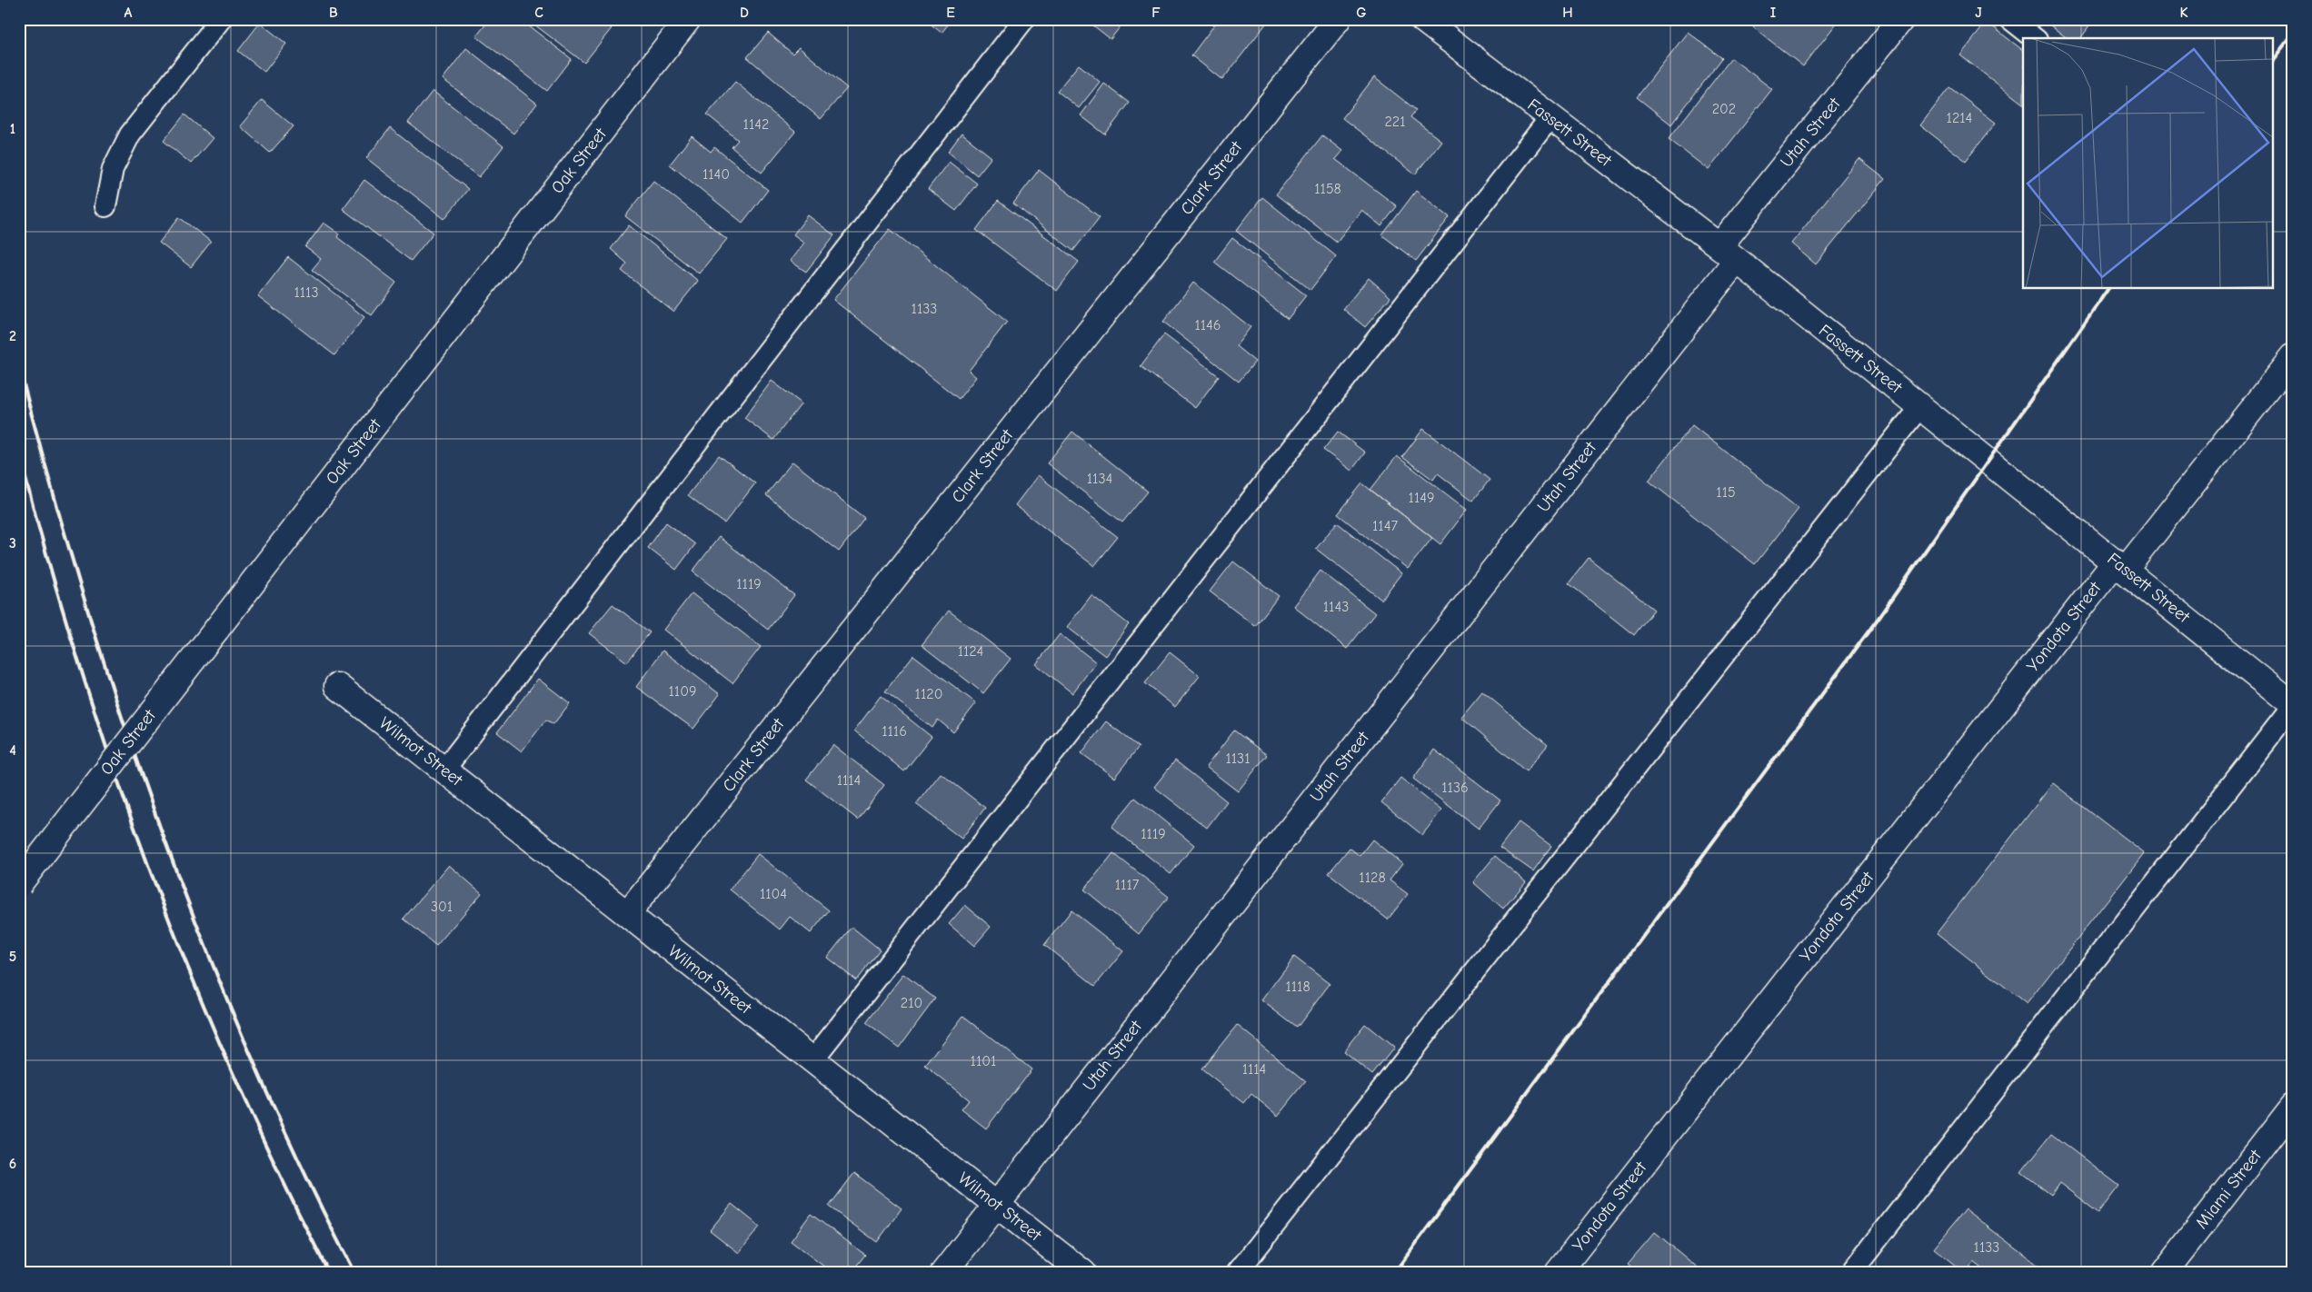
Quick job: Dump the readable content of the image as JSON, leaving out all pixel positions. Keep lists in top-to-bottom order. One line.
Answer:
{"streets":{"street":["Fassett Street","Utah Street","Oak Street","Clark Street","Yondota Street","Wilmot Street","Miami Street"]},"crossings":[["Fassett Street","Utah Street"],["Fassett Street","Yondota Street"],["Utah Street","Wilmot Street"],["Clark Street","Wilmot Street"]],"house_numbers":["202","1214","221","1142","1140","1158","1113","1133","1146","1134","115","1149","1147","1119","1143","1124","1109","1120","1116","1131","1114","1136","1119","1128","1117","1104","301","1118","210","1101","1114","1133"],"grid":{"columns":["A","B","C","D","E","F","G","H","I","J","K"],"rows":["1","2","3","4","5","6"]}}
